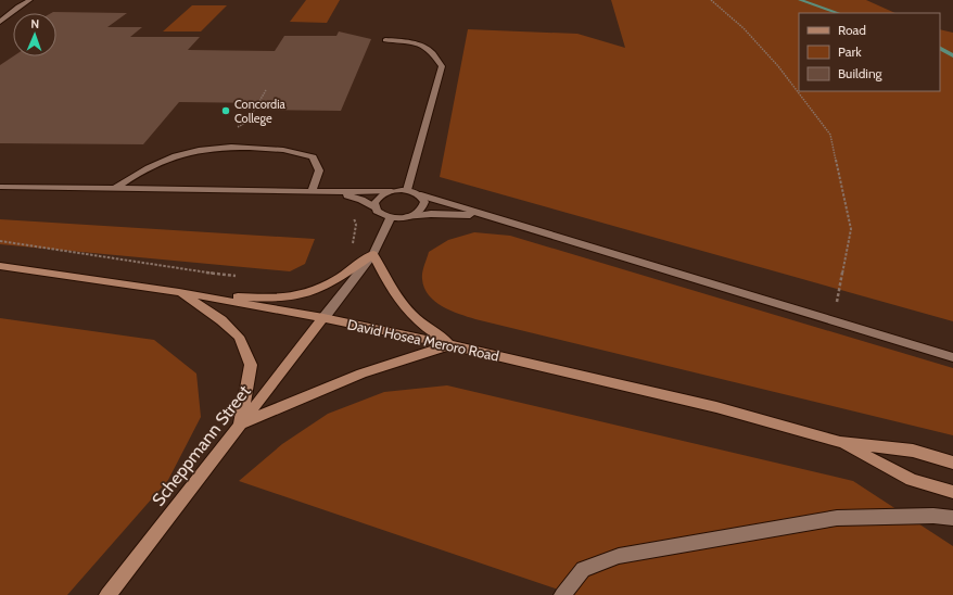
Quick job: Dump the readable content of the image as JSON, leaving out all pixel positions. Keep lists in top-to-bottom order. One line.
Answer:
{"streets":{"main road":["David Hosea Meroro Road","Scheppmann Street"]},"crossings":[["David Hosea Meroro Road","Scheppmann Street"]],"places":["Concordia College"],"legend":["Road","Park","Building"],"north":"top"}
